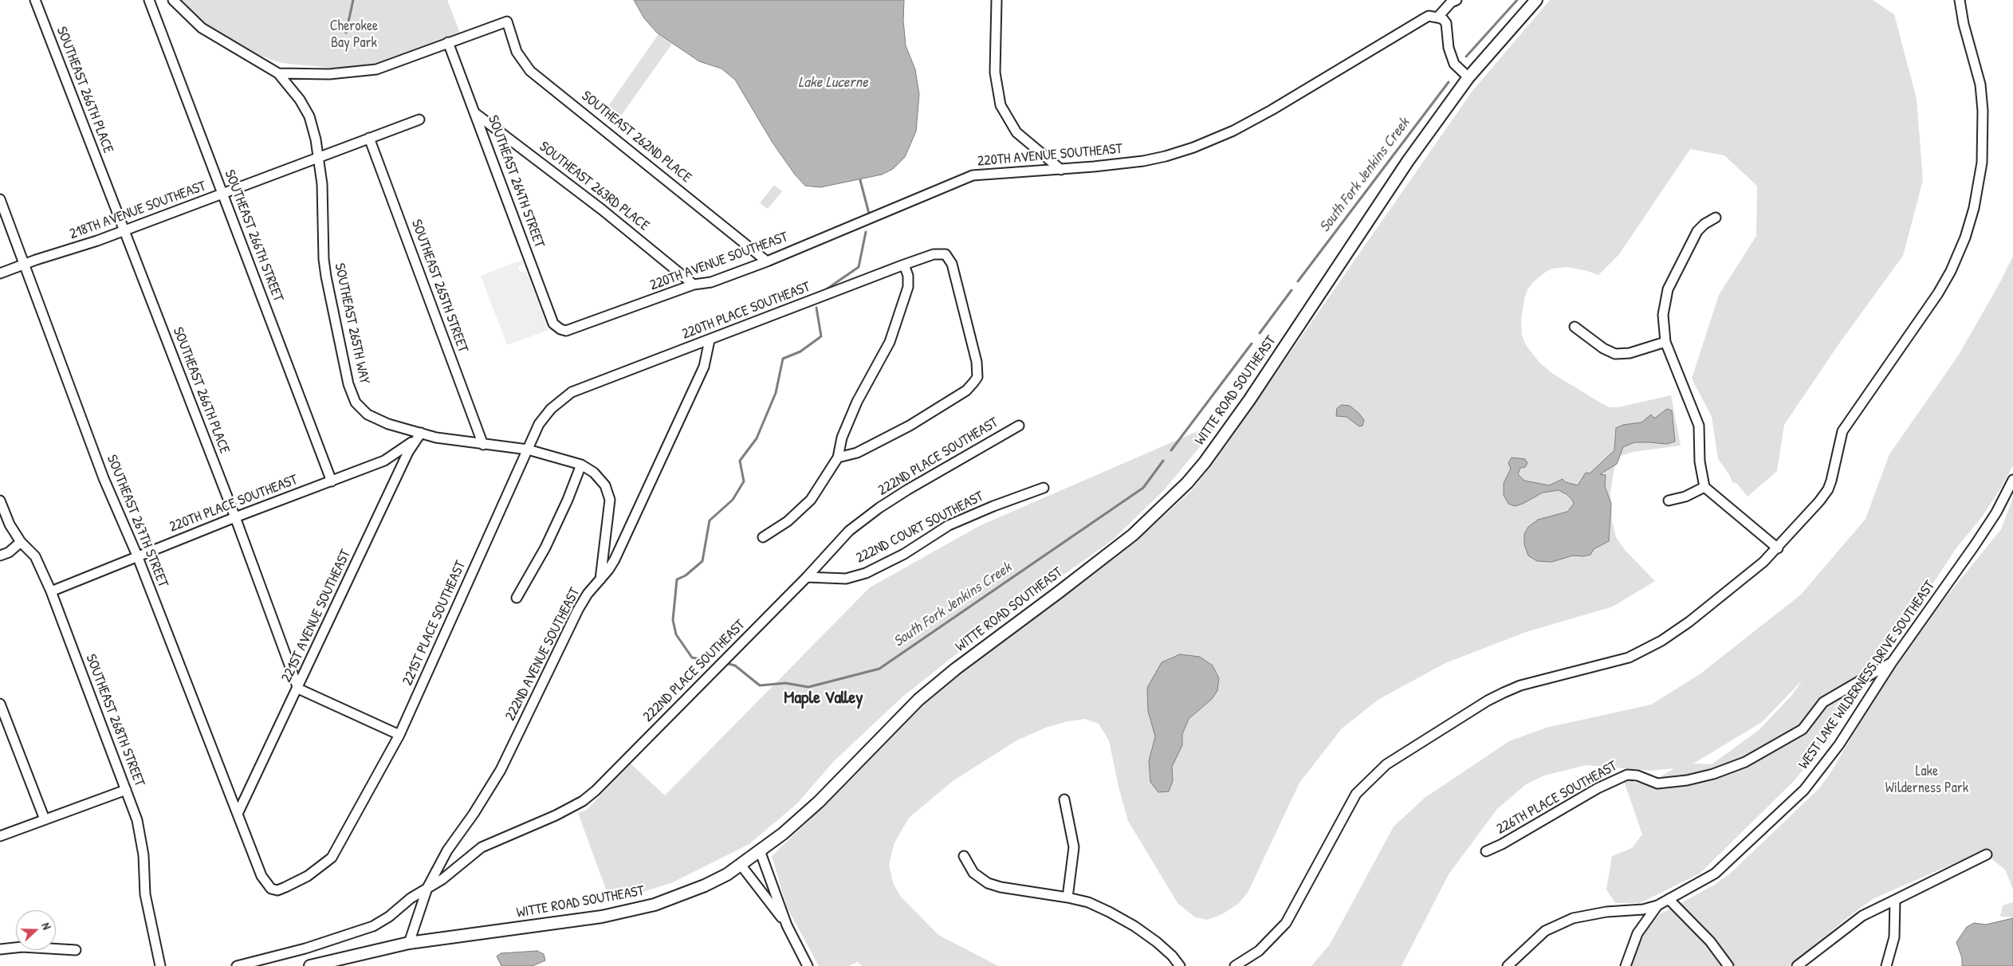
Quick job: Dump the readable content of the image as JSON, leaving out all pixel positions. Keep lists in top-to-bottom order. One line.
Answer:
{"streets":{"street":["SOUTHEAST 266TH PLACE","SOUTHEAST 262ND PLACE","220TH AVENUE SOUTHEAST","SOUTHEAST 264TH STREET","SOUTHEAST 263RD PLACE","218TH AVENUE SOUTHEAST","SOUTHEAST 266TH STREET","SOUTHEAST 265TH STREET","220TH PLACE SOUTHEAST","SOUTHEAST 265TH WAY","WITTE ROAD SOUTHEAST","222ND PLACE SOUTHEAST","SOUTHEAST 267TH STREET","222ND COURT SOUTHEAST","221ST AVENUE SOUTHEAST","221ST PLACE SOUTHEAST","222ND AVENUE SOUTHEAST","WEST LAKE WILDERNESS DRIVE SOUTHEAST","SOUTHEAST 268TH STREET","226TH PLACE SOUTHEAST"]},"crossings":[["SOUTHEAST 266TH PLACE","218TH AVENUE SOUTHEAST"],["SOUTHEAST 266TH PLACE","220TH PLACE SOUTHEAST"],["SOUTHEAST 266TH PLACE","221ST AVENUE SOUTHEAST"],["SOUTHEAST 262ND PLACE","220TH AVENUE SOUTHEAST"],["SOUTHEAST 262ND PLACE","SOUTHEAST 264TH STREET"],["220TH AVENUE SOUTHEAST","SOUTHEAST 264TH STREET"],["220TH AVENUE SOUTHEAST","SOUTHEAST 263RD PLACE"],["SOUTHEAST 264TH STREET","SOUTHEAST 263RD PLACE"],["218TH AVENUE SOUTHEAST","SOUTHEAST 266TH STREET"],["218TH AVENUE SOUTHEAST","SOUTHEAST 265TH STREET"],["218TH AVENUE SOUTHEAST","SOUTHEAST 265TH WAY"],["218TH AVENUE SOUTHEAST","SOUTHEAST 267TH STREET"],["SOUTHEAST 266TH STREET","220TH PLACE SOUTHEAST"],["SOUTHEAST 265TH STREET","SOUTHEAST 265TH WAY"],["220TH PLACE SOUTHEAST","SOUTHEAST 265TH WAY"],["220TH PLACE SOUTHEAST","SOUTHEAST 267TH STREET"],["220TH PLACE SOUTHEAST","221ST AVENUE SOUTHEAST"],["220TH PLACE SOUTHEAST","221ST PLACE SOUTHEAST"],["220TH PLACE SOUTHEAST","222ND AVENUE SOUTHEAST"],["220TH PLACE SOUTHEAST","SOUTHEAST 268TH STREET"],["SOUTHEAST 265TH WAY","221ST AVENUE SOUTHEAST"],["SOUTHEAST 265TH WAY","221ST PLACE SOUTHEAST"],["SOUTHEAST 265TH WAY","222ND AVENUE SOUTHEAST"],["222ND PLACE SOUTHEAST","222ND COURT SOUTHEAST"],["222ND PLACE SOUTHEAST","222ND AVENUE SOUTHEAST"],["SOUTHEAST 267TH STREET","221ST AVENUE SOUTHEAST"],["SOUTHEAST 267TH STREET","221ST PLACE SOUTHEAST"],["WEST LAKE WILDERNESS DRIVE SOUTHEAST","226TH PLACE SOUTHEAST"]],"districts":["Maple Valley"],"water":["Lake Lucerne","South Fork Jenkins Creek"],"parks":["Cherokee Bay Park","Lake Wilderness Park"],"north":"right"}
